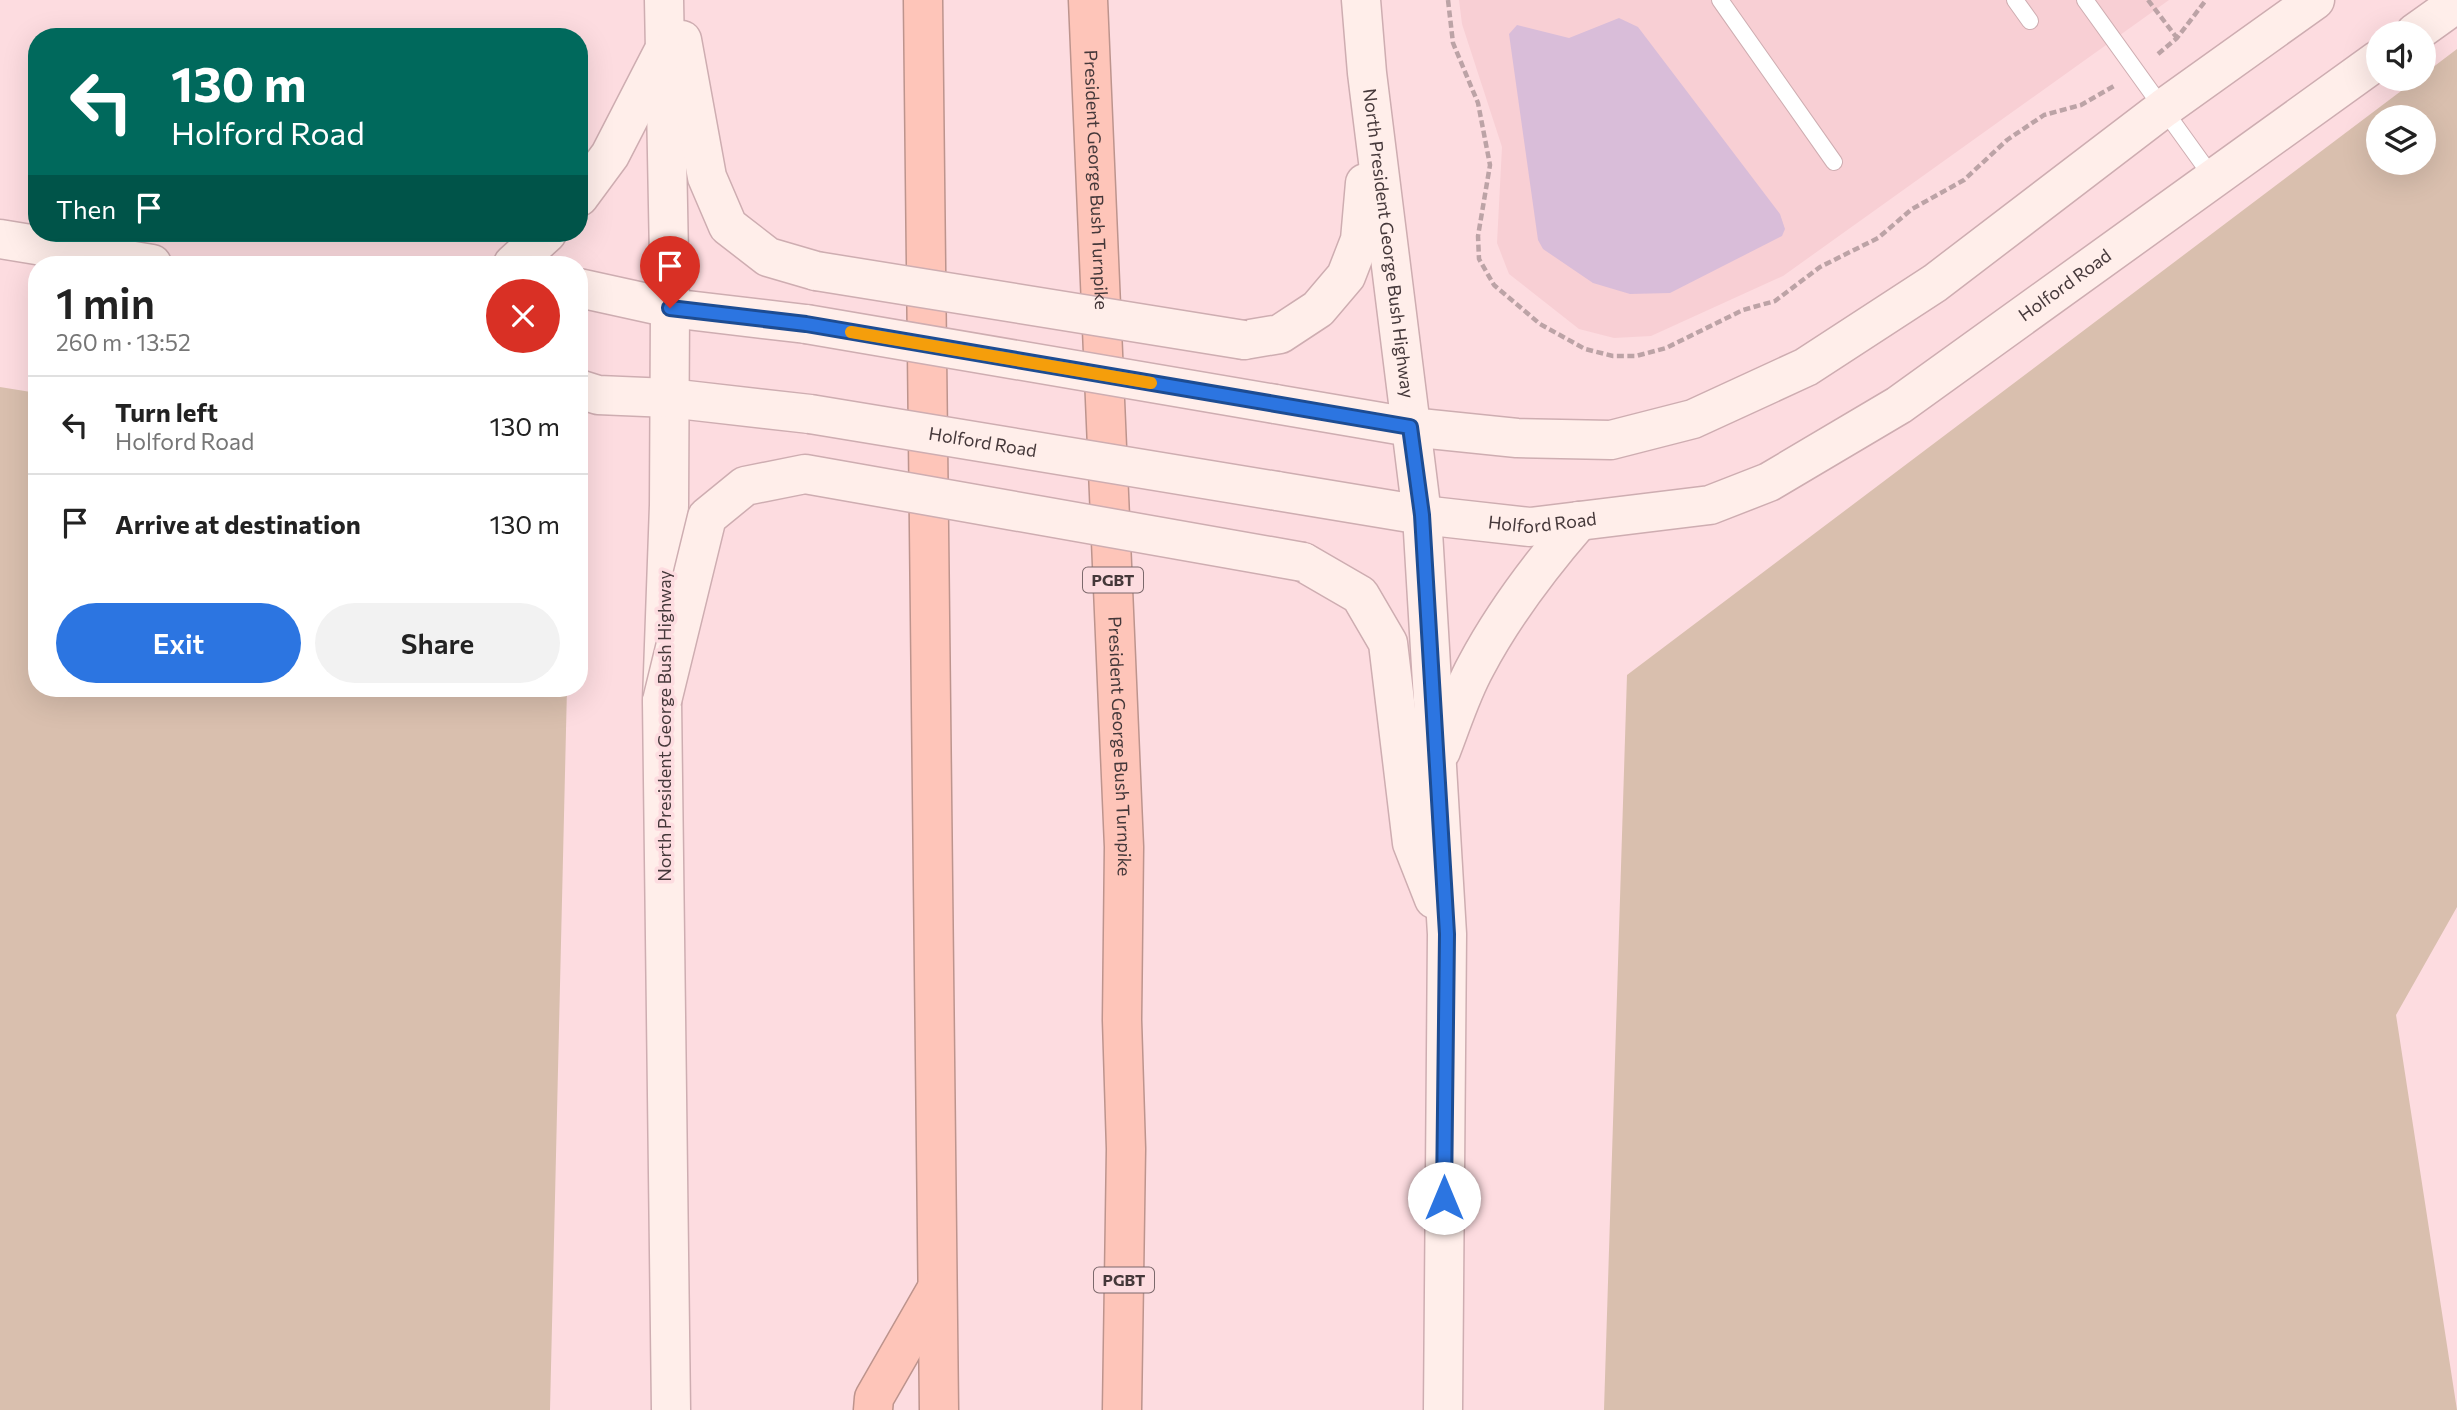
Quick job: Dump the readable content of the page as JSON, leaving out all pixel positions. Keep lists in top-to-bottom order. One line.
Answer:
{"streets":{"highway":["President George Bush Turnpike","PGBT"],"main road":["North President George Bush Highway","Holford Road"]},"crossings":[["North President George Bush Highway","Holford Road"]],"page":{"turn":["130 m","Holford Road"],"then":"Then","heading":["1 min","260 m · 13:52"],"list":[{"name":"Turn left","note":"Holford Road","value":"130 m"},{"name":"Arrive at destination","value":"130 m"}],"buttons":["Exit","Share"]}}
